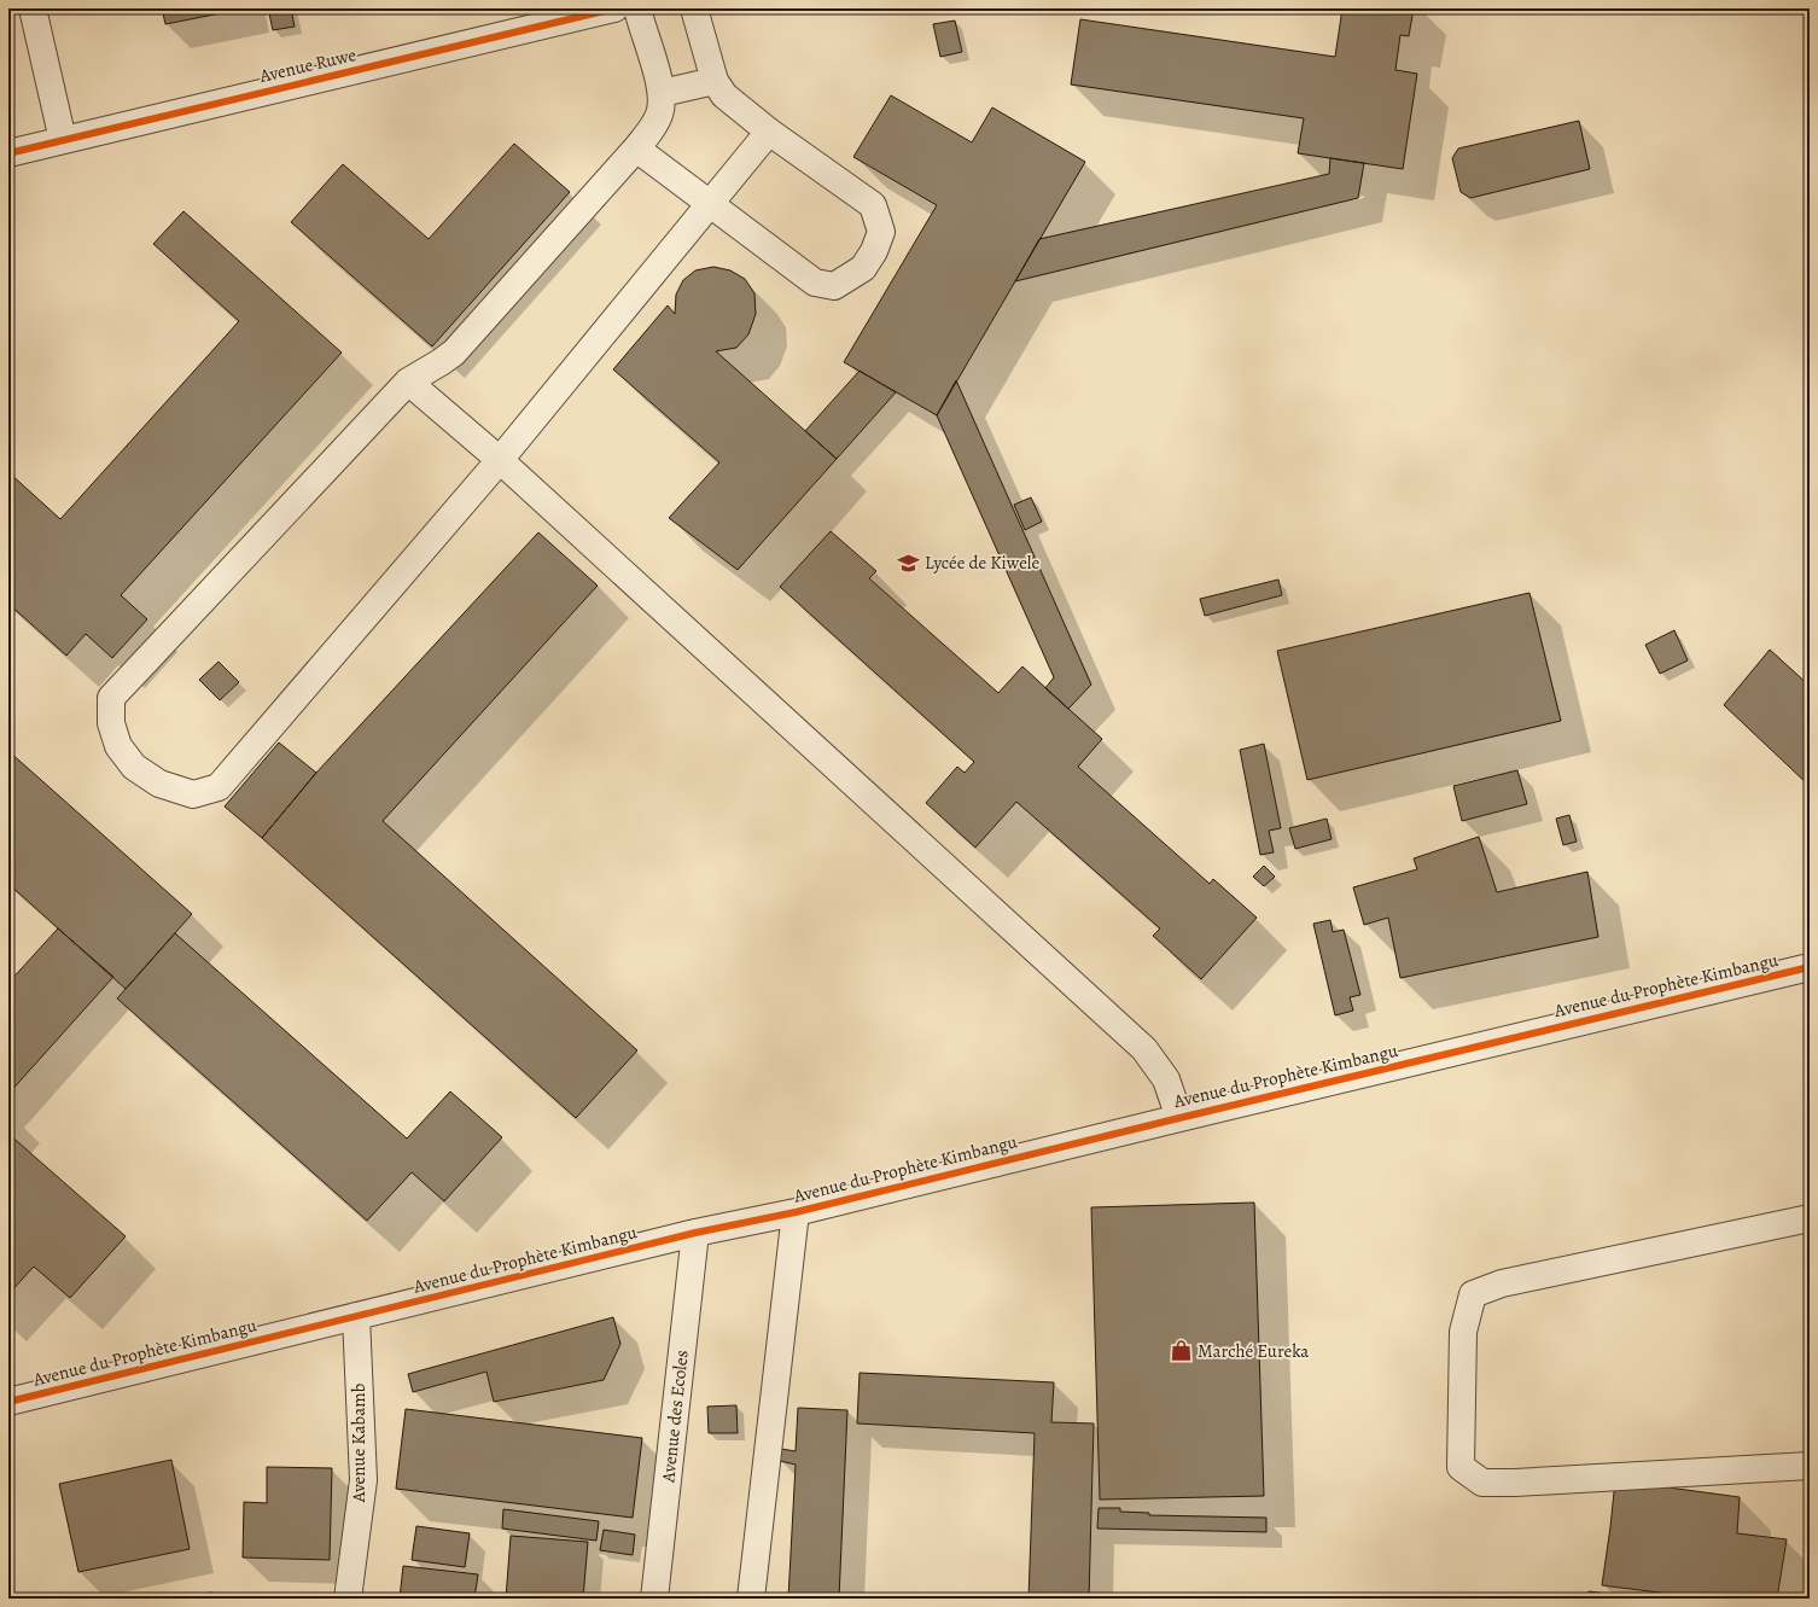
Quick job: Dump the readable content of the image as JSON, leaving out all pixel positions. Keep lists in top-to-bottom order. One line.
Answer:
{"streets":{"street":["Avenue Ruwe","Avenue du Prophète Kimbangu","Avenue des Ecoles","Avenue Kabamb"]},"crossings":[["Avenue du Prophète Kimbangu","Avenue des Ecoles"],["Avenue du Prophète Kimbangu","Avenue Kabamb"]],"places":{"school or university":["Lycée de Kiwele"],"shop":["Marché Eureka"]}}
